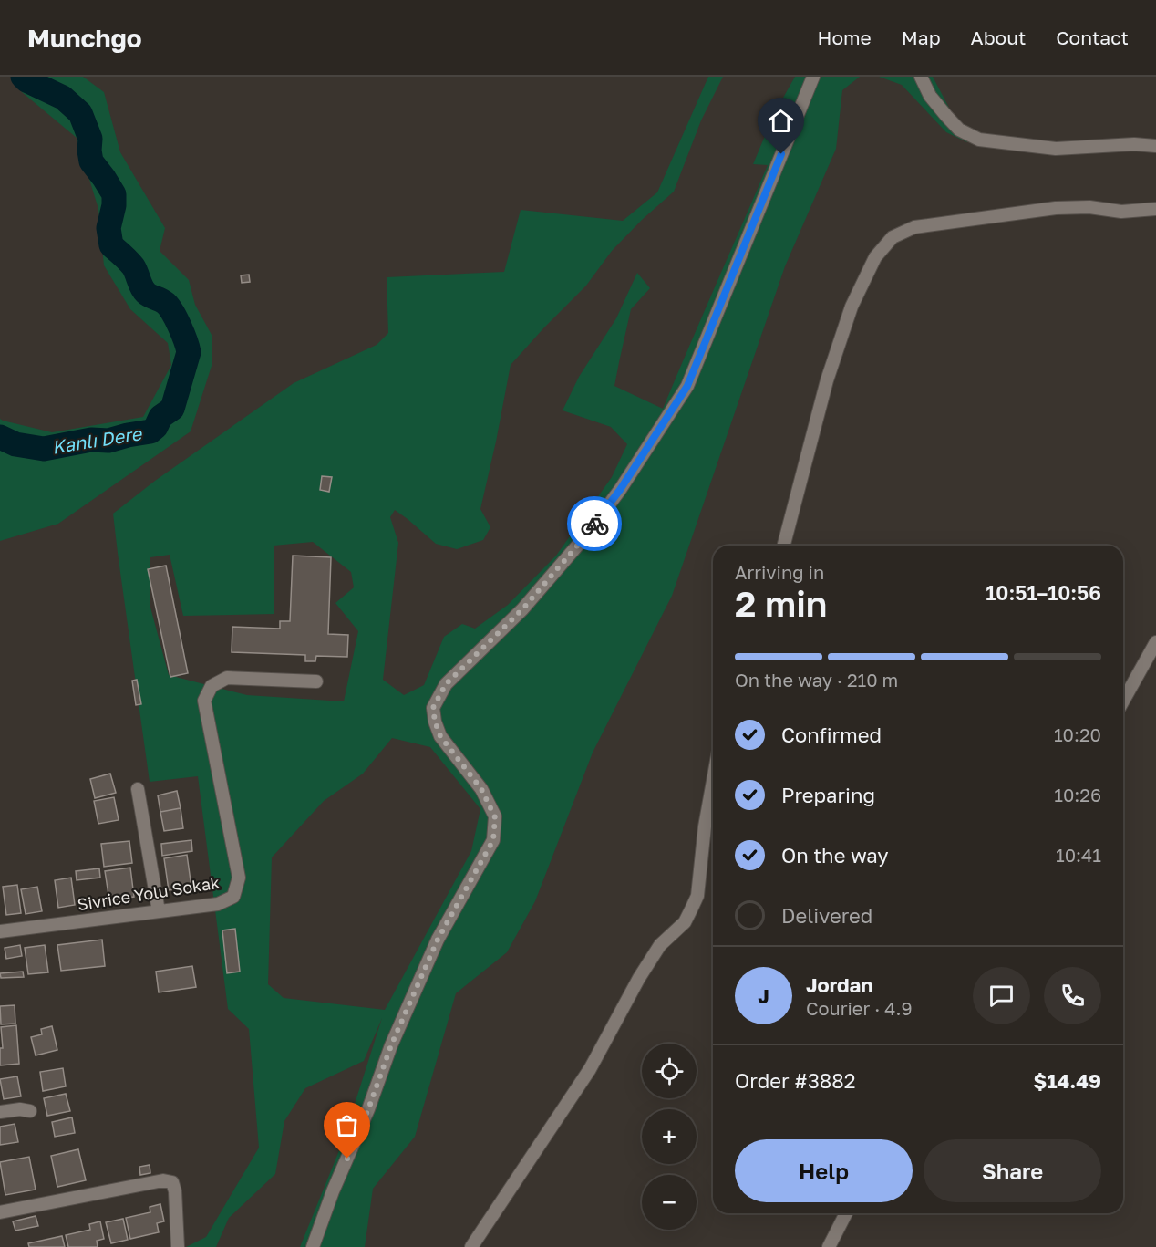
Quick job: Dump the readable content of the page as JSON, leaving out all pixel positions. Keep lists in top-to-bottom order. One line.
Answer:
{"streets":{"street":["Sivrice Yolu Sokak"]},"water":["Kanlı Dere"],"page":{"header":"Munchgo","nav":["Home","Map","About","Contact"],"heading":["2 min","Arriving in","10:51–10:56"],"panel":["Jordan","Courier · 4.9","Order #3882","$14.49"],"bar":"On the way · 210 m","list":[["Confirmed","10:20"],["Preparing","10:26"],["On the way","10:41"],"Delivered"],"round":"J","map_buttons":["+","−"],"buttons":["Help","Share"]}}
